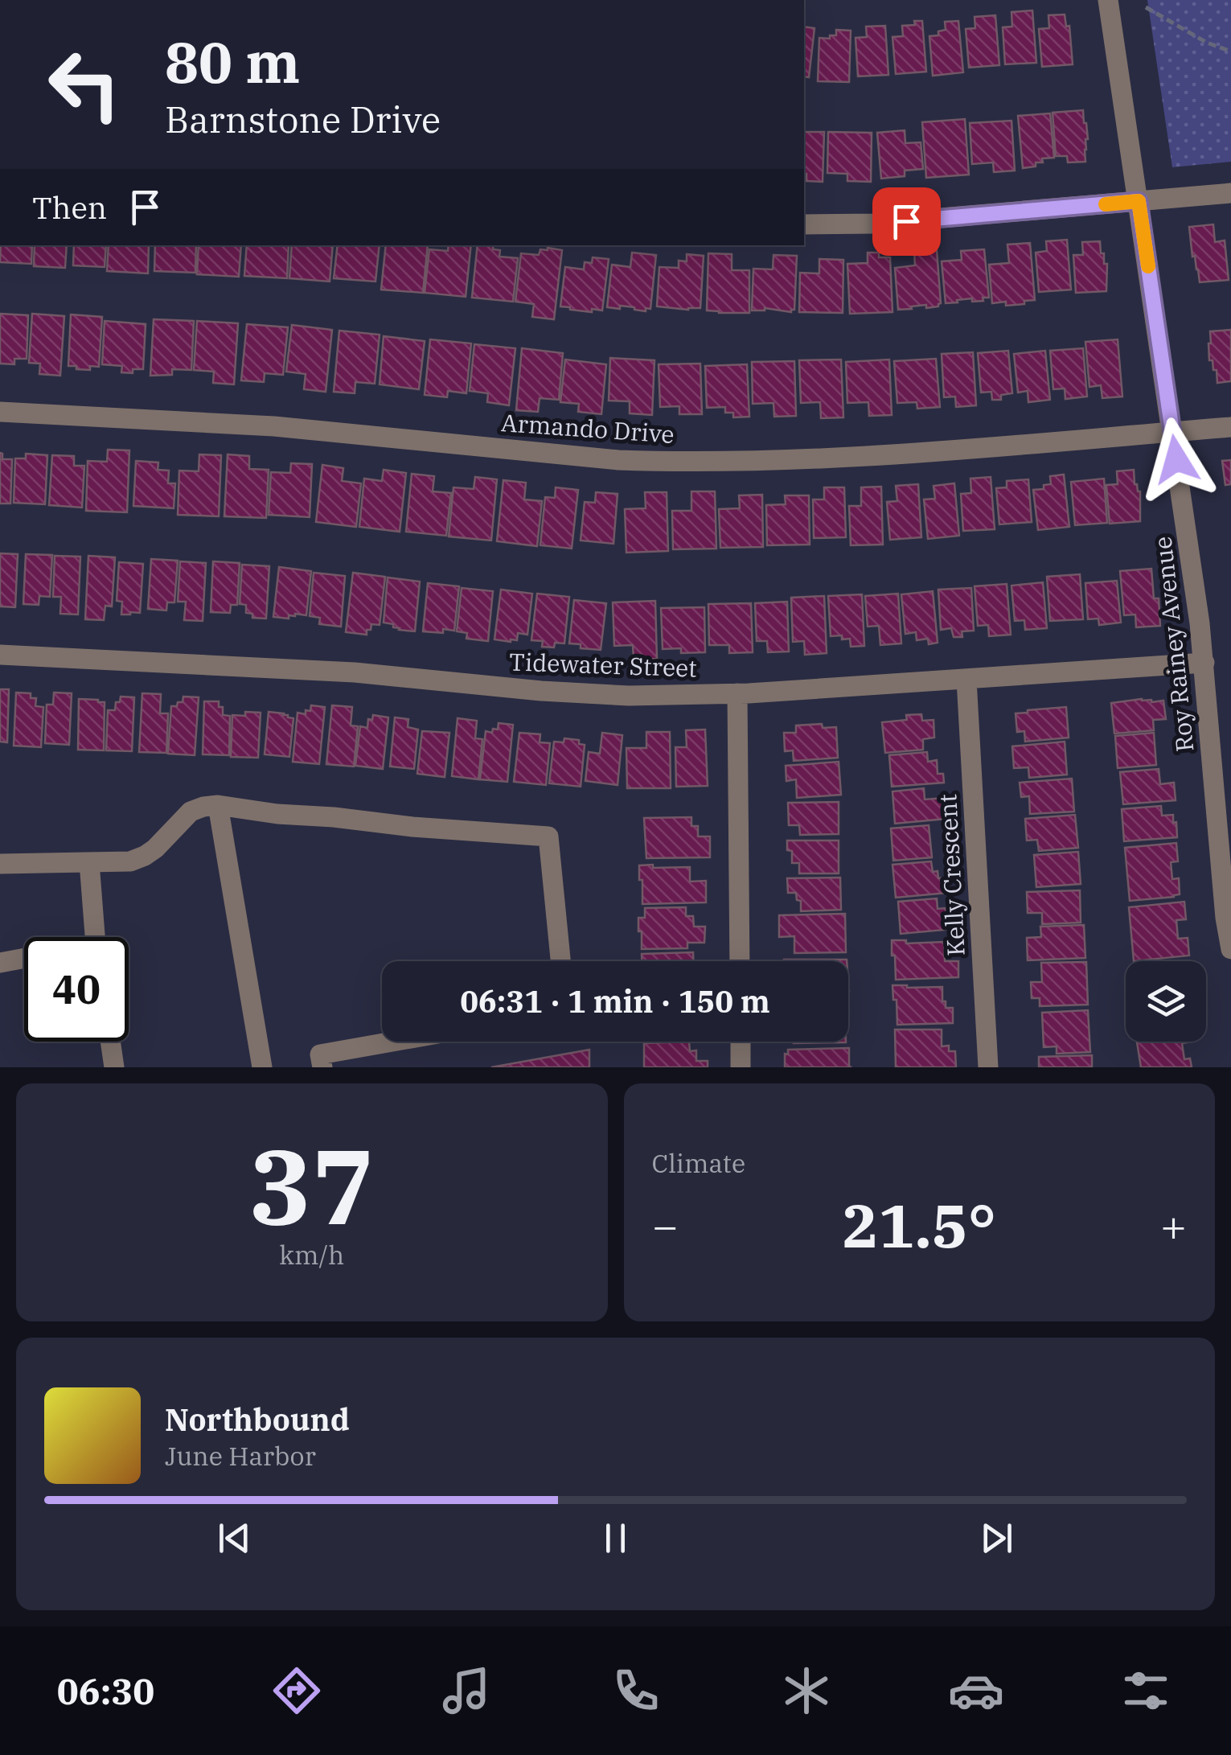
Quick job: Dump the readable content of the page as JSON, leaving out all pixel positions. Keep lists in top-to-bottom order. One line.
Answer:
{"streets":{"street":["Armando Drive","Roy Rainey Avenue","Tidewater Street","Kelly Crescent"]},"crossings":[["Armando Drive","Roy Rainey Avenue"],["Roy Rainey Avenue","Tidewater Street"],["Tidewater Street","Kelly Crescent"]],"page":{"turn":["80 m","Barnstone Drive"],"then":"Then","limit":"40","trip":"06:31 · 1 min · 150 m","tile":[["37","km/h"],"Climate"],"heat":["−","21.5°","+"],"song":["Northbound","June Harbor"],"tabs":"06:30"}}
